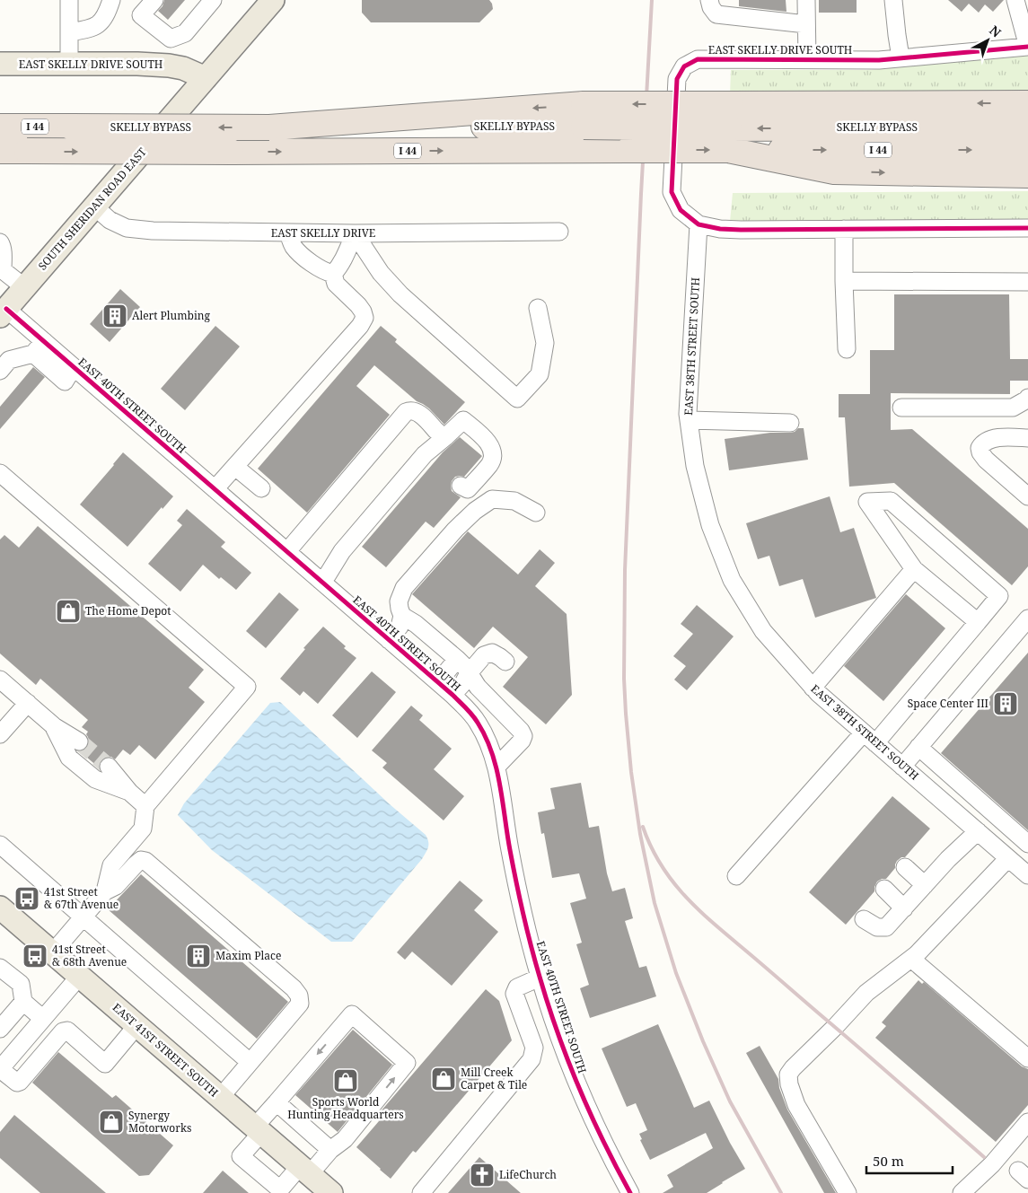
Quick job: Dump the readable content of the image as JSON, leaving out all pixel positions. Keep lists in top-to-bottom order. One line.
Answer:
{"streets":{"highway":["I 44","SKELLY BYPASS"],"main road":["EAST SKELLY DRIVE SOUTH","SOUTH SHERIDAN ROAD EAST","EAST 41ST STREET SOUTH"],"street":["EAST SKELLY DRIVE","EAST 38TH STREET SOUTH","EAST 40TH STREET SOUTH"]},"crossings":[["EAST SKELLY DRIVE SOUTH","SOUTH SHERIDAN ROAD EAST"],["EAST SKELLY DRIVE SOUTH","EAST 38TH STREET SOUTH"],["SOUTH SHERIDAN ROAD EAST","EAST SKELLY DRIVE"],["SOUTH SHERIDAN ROAD EAST","EAST 40TH STREET SOUTH"]],"places":{"building":["Alert Plumbing","Space Center III","Maxim Place"],"shop":["The Home Depot","Mill Creek Carpet & Tile","Sports World Hunting Headquarters","Synergy Motorworks"],"bus stop":["41st Street & 67th Avenue","41st Street & 68th Avenue"],"church":["LifeChurch"]},"scale_bar":"50 m","north":"top right"}
